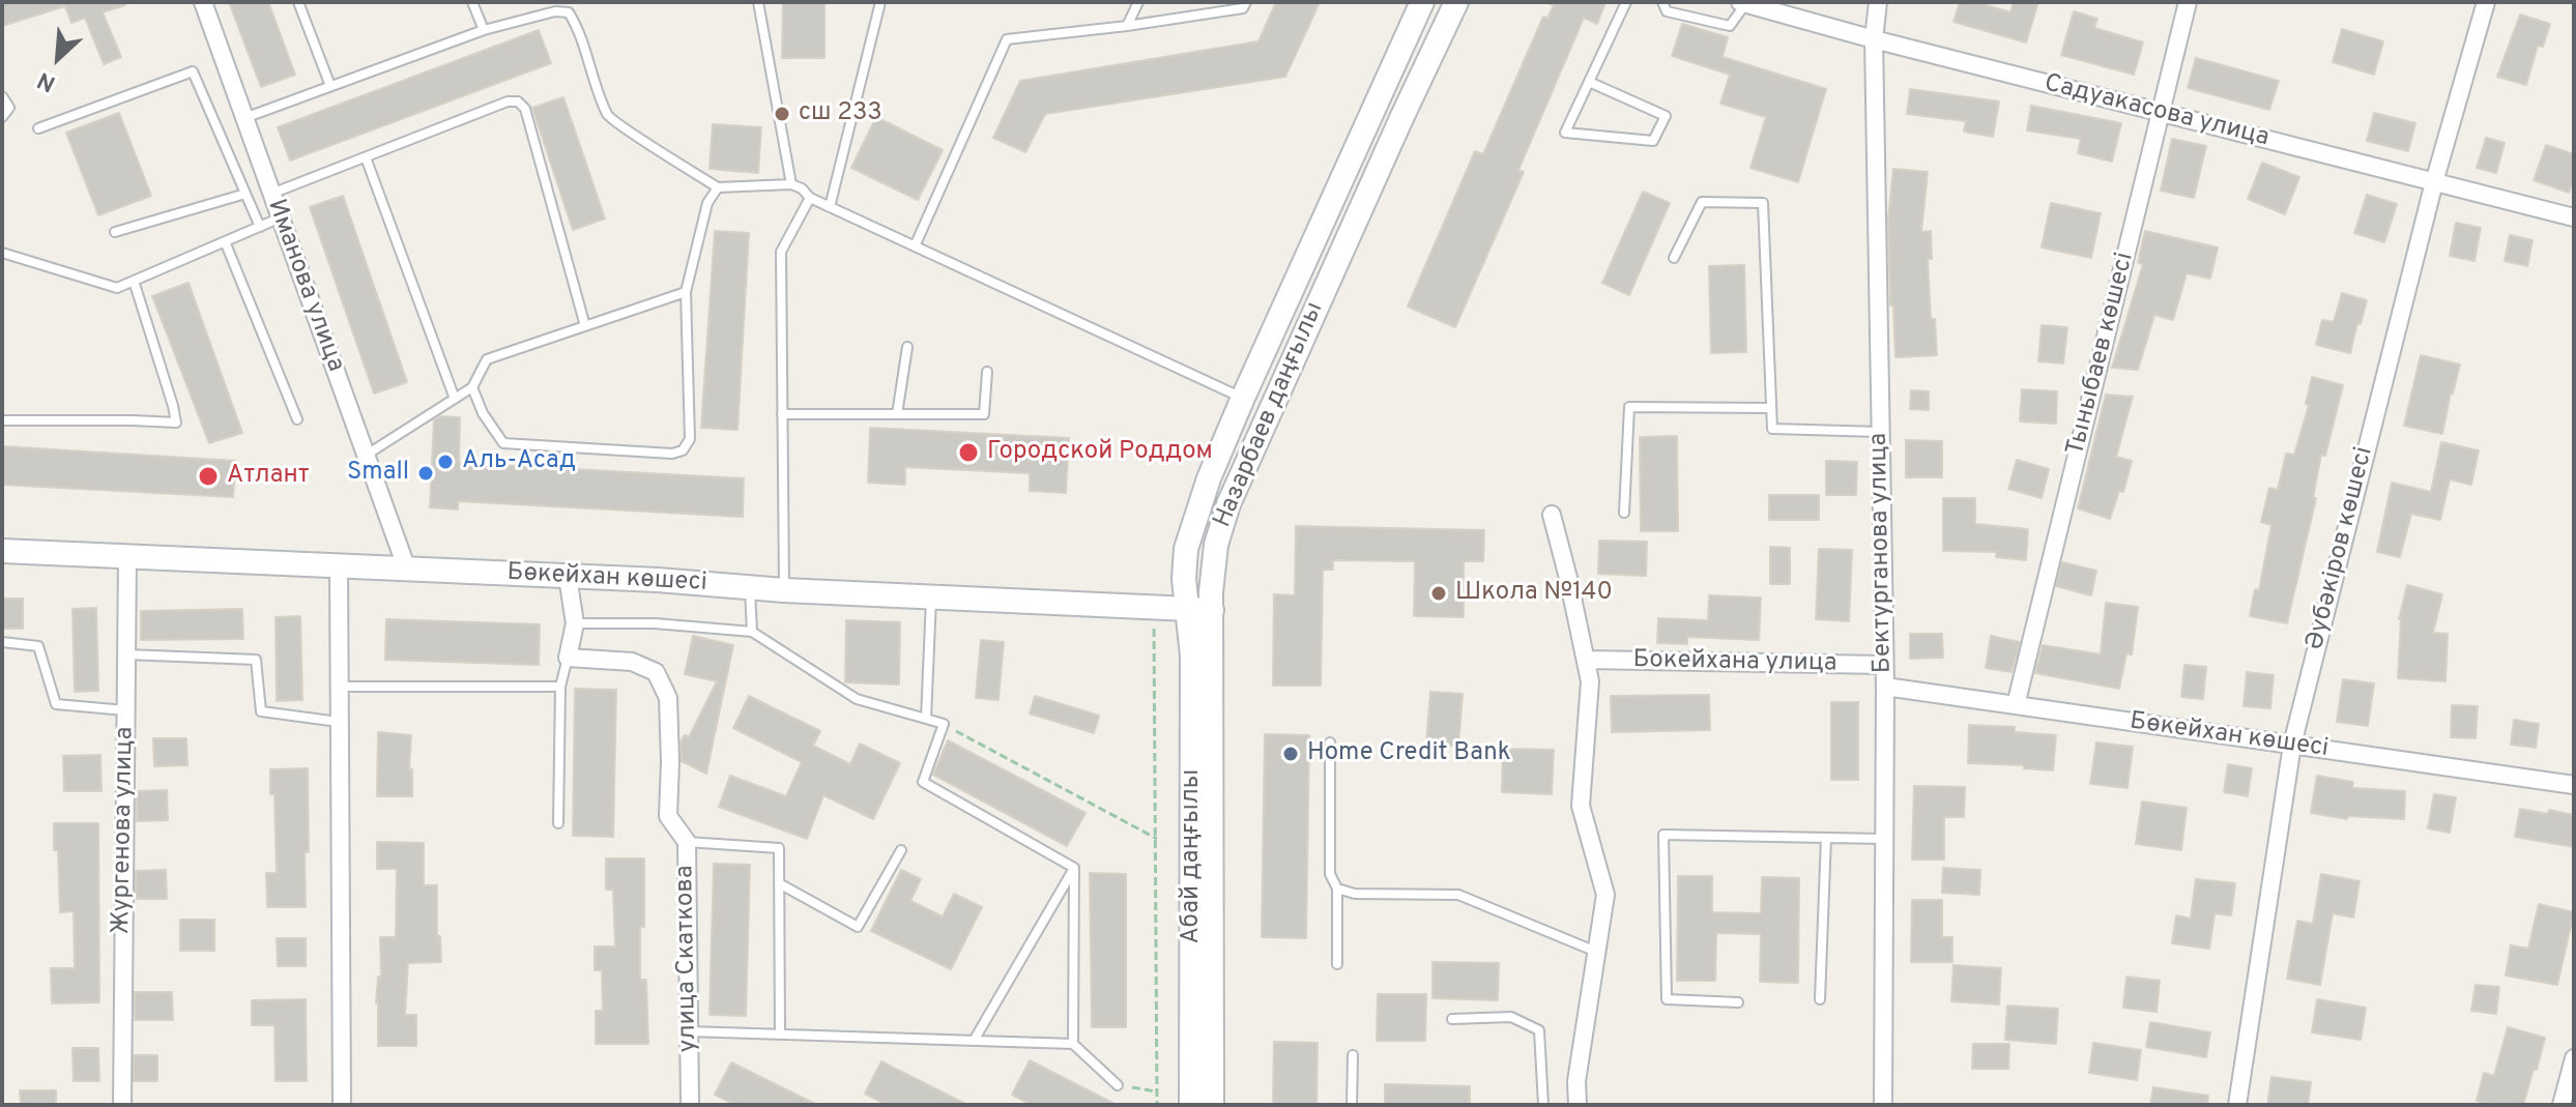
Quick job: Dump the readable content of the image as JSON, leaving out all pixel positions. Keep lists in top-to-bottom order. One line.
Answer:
{"streets":{"main road":["Назарбаев даңғылы","Бөкейхан көшесі","Абай даңғылы"],"street":["Садуакасова улица","Иманова улица","Тыныбаев көшесі","Әубәкіров көшесі","Бектурганова улица","Бокейхана улица","Жургенова улица","улица Скаткова"]},"crossings":[["Садуакасова улица","Тыныбаев көшесі"],["Садуакасова улица","Әубәкіров көшесі"],["Садуакасова улица","Бектурганова улица"],["Иманова улица","Бөкейхан көшесі"],["Тыныбаев көшесі","Бөкейхан көшесі"],["Назарбаев даңғылы","Бөкейхан көшесі"],["Назарбаев даңғылы","Абай даңғылы"],["Әубәкіров көшесі","Бөкейхан көшесі"],["Бектурганова улица","Бөкейхан көшесі"],["Бектурганова улица","Бокейхана улица"],["Бөкейхан көшесі","Жургенова улица"],["Бөкейхан көшесі","Абай даңғылы"]],"places":["сш 233","Городской Роддом","Аль-Асад","Small","Атлант","Школа №140","Home Credit Bank"],"north":"bottom left"}
